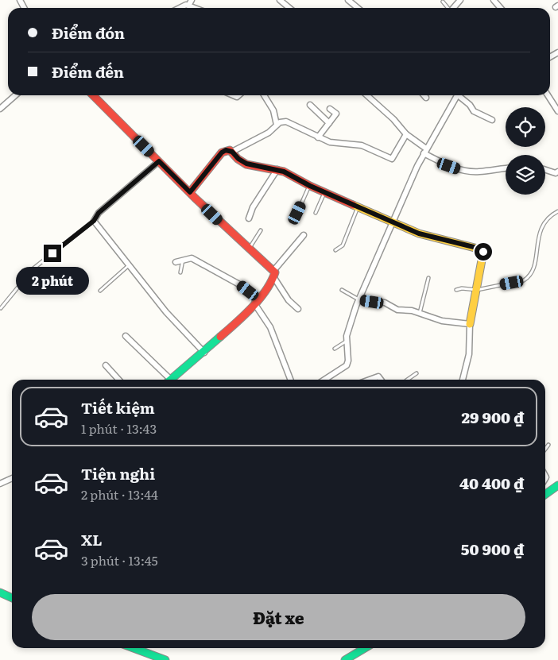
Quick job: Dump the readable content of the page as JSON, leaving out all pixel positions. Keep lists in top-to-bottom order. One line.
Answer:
{"page":{"banner":["Điểm đón","Điểm đến"],"bubble":"2 phút","list":[{"name":"Tiết kiệm","note":"1 phút · 13:43","value":"29 900 ₫"},{"name":"Tiện nghi","note":"2 phút · 13:44","value":"40 400 ₫"},{"name":"XL","note":"3 phút · 13:45","value":"50 900 ₫"}],"buttons":"Đặt xe"}}
